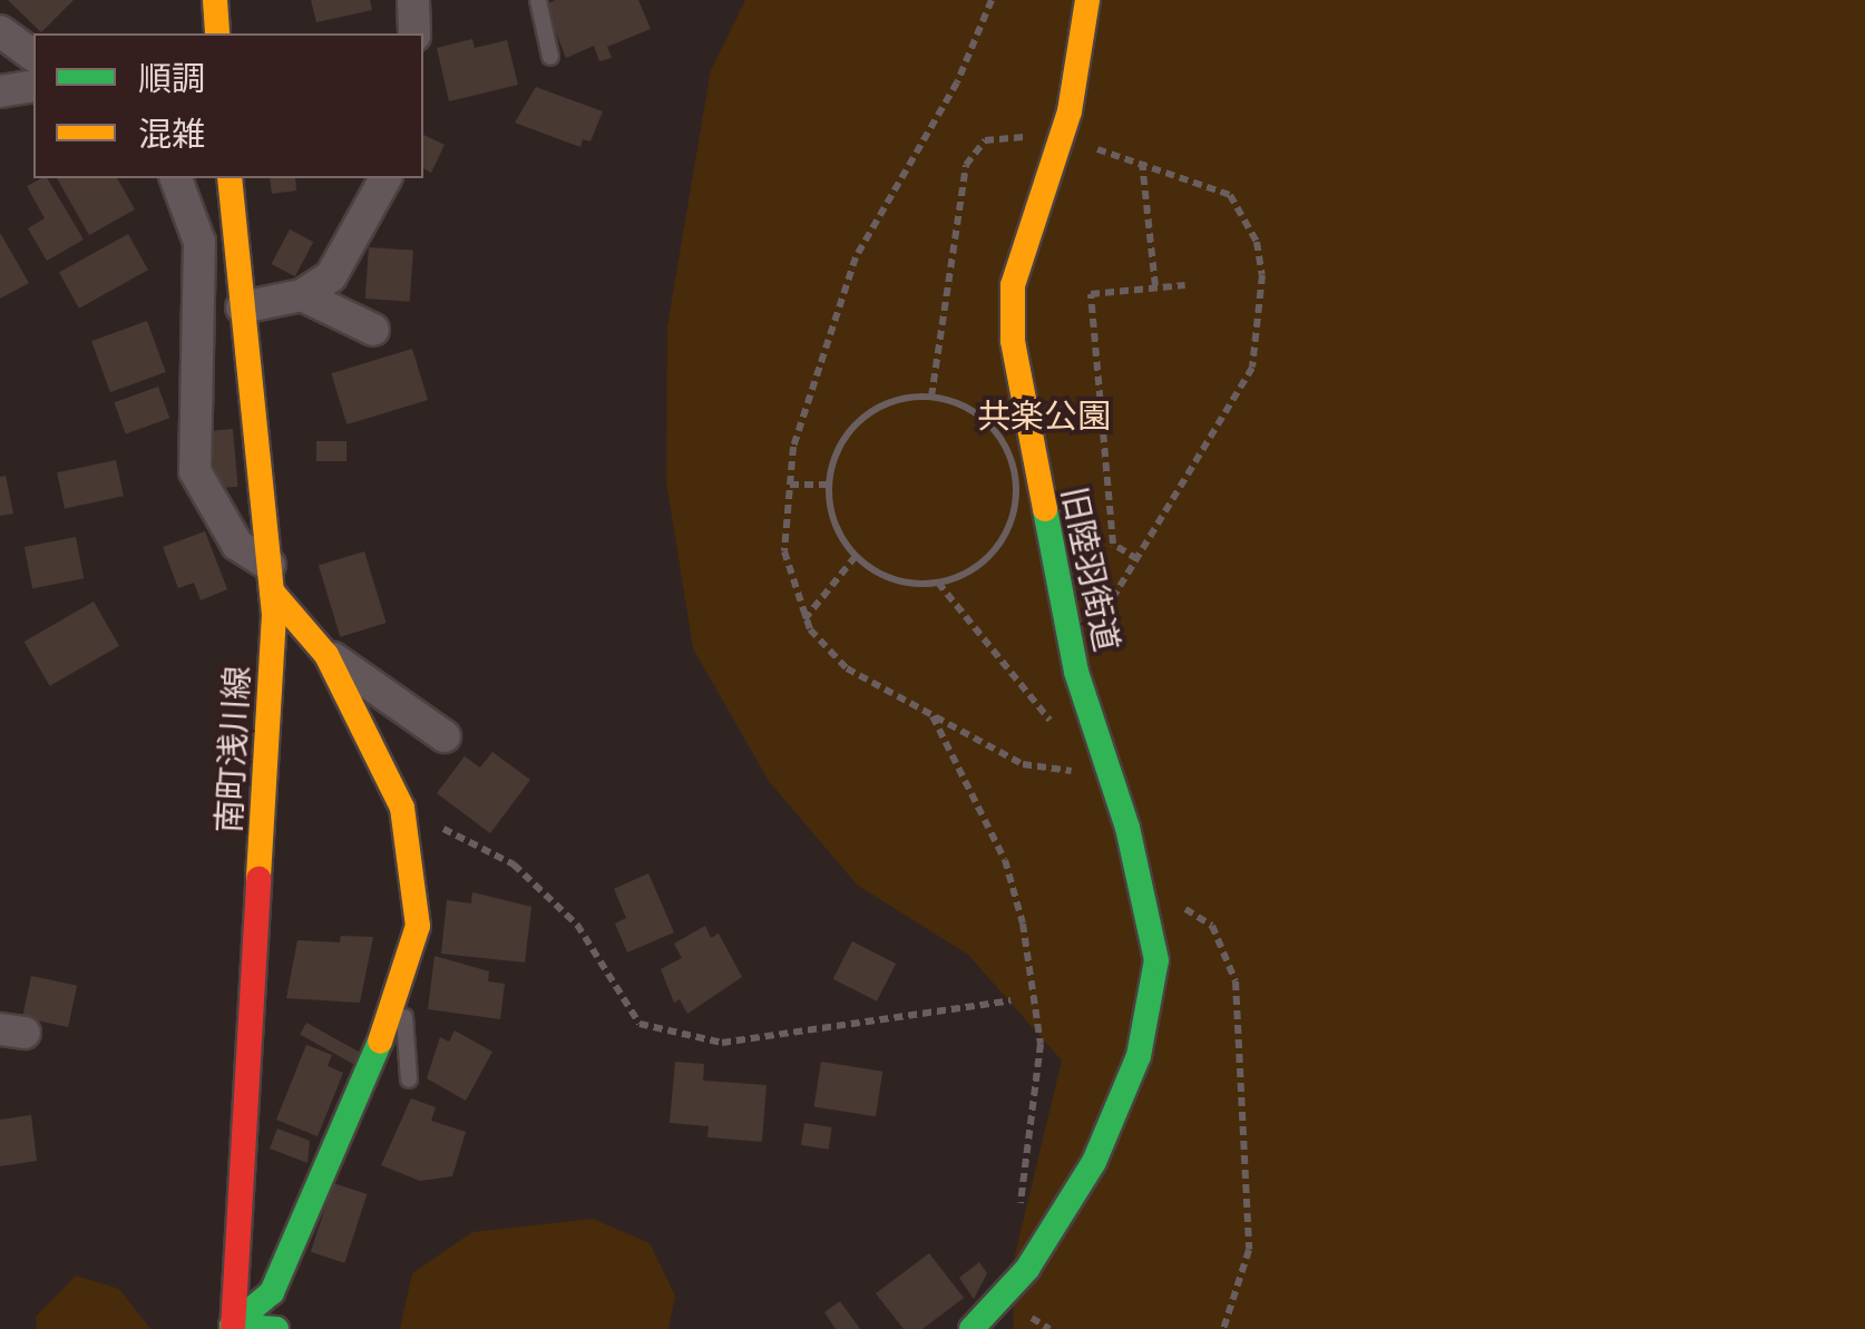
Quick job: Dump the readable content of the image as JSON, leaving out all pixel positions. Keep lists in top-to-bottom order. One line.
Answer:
{"streets":{"street":["旧陸羽街道","南町浅川線"]},"parks":["共楽公園"],"legend":["順調","混雑"]}
